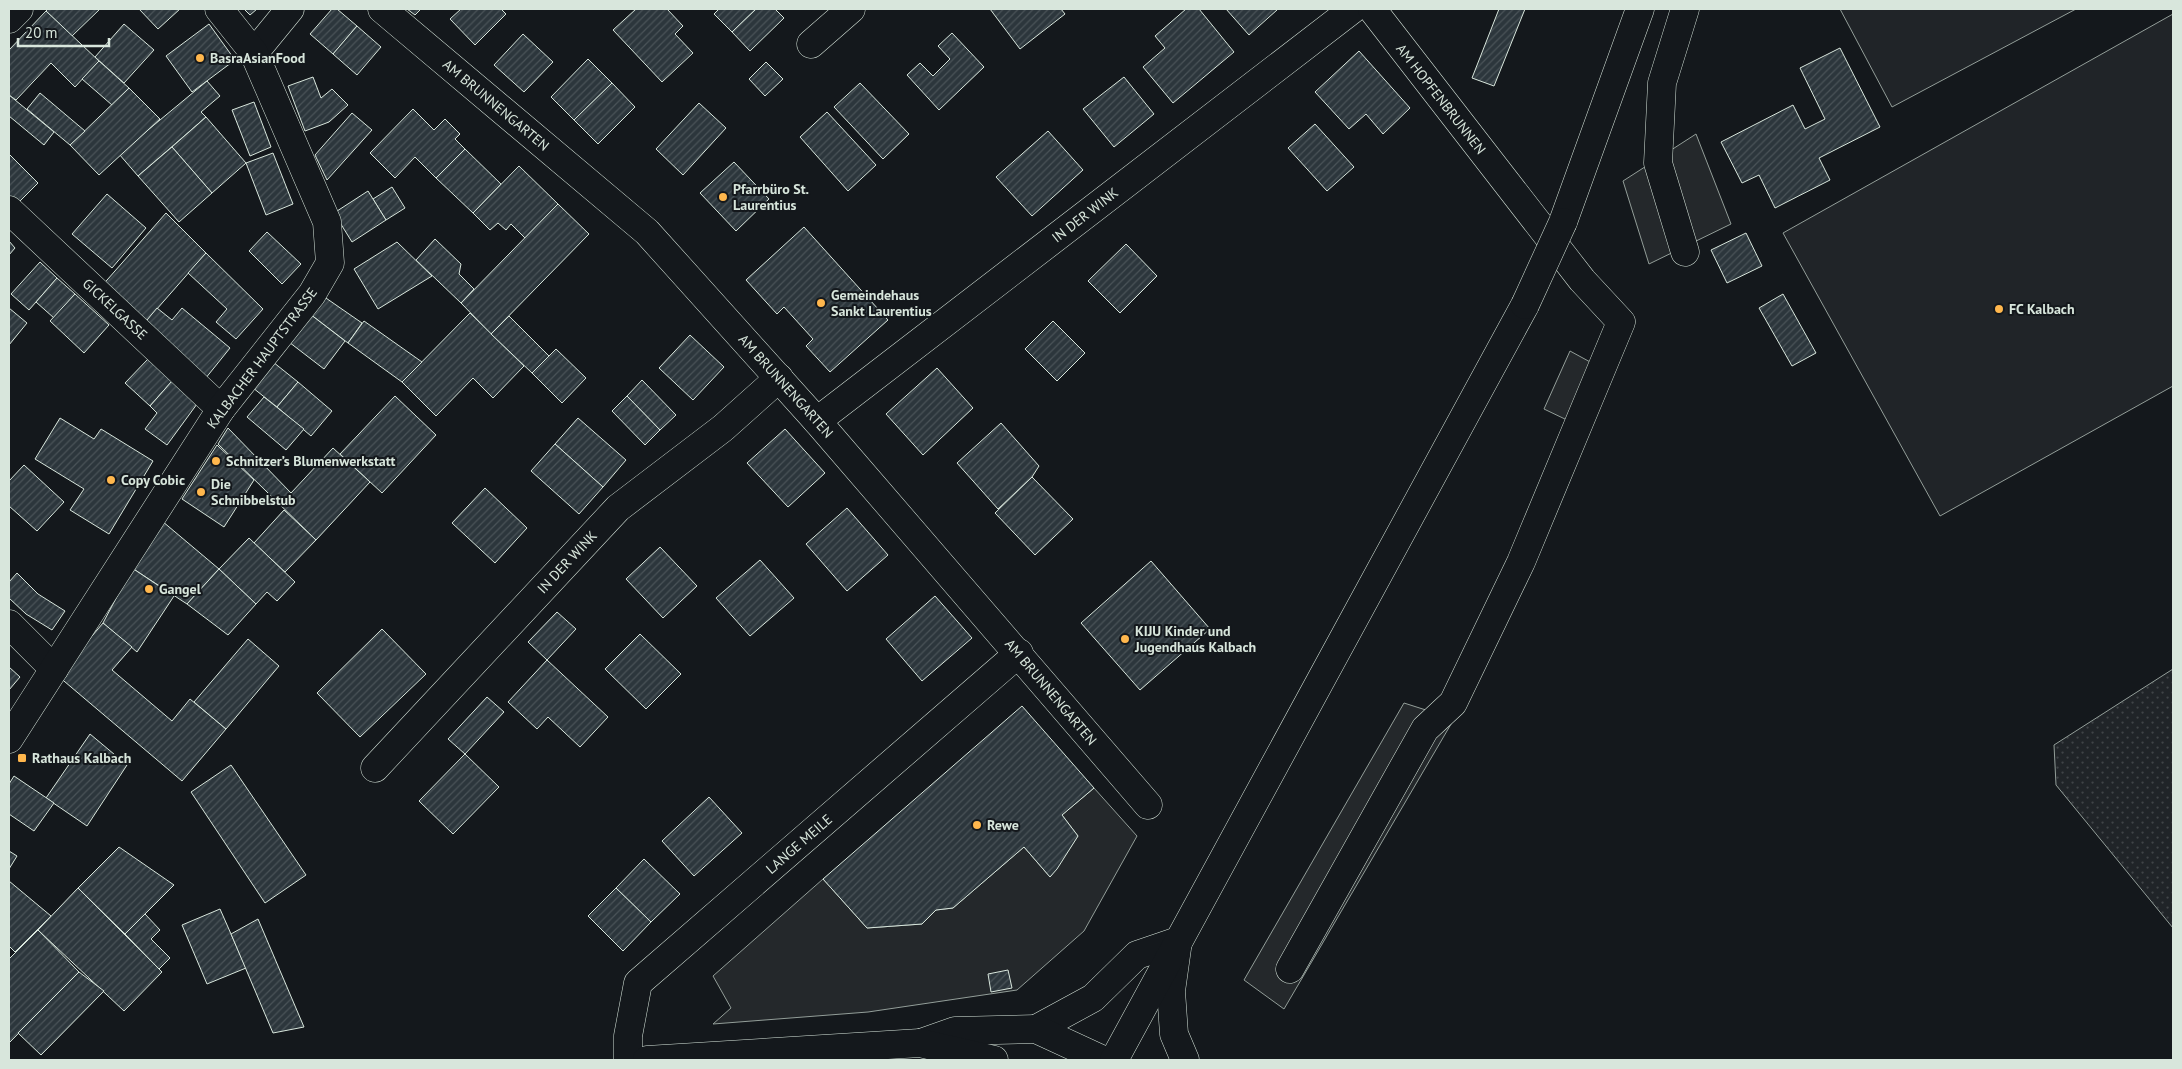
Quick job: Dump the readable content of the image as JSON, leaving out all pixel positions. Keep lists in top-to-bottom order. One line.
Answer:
{"streets":{"street":["AM HOPFENBRUNNEN","AM BRUNNENGARTEN","IN DER WINK","GICKELGASSE","KALBACHER HAUPTSTRASSE","LANGE MEILE"]},"crossings":[["AM BRUNNENGARTEN","IN DER WINK"],["AM BRUNNENGARTEN","LANGE MEILE"],["GICKELGASSE","KALBACHER HAUPTSTRASSE"]],"places":{"other":["BasraAsianFood","Pfarrbüro St. Laurentius","Gemeindehaus Sankt Laurentius","FC Kalbach","Schnitzer’s Blumenwerkstatt","Copy Cobic","Die Schnibbelstub","Gangel","KIJU Kinder und Jugendhaus Kalbach","Rewe"],"transit":["Rathaus Kalbach"]},"scale_bar":"20 m"}
